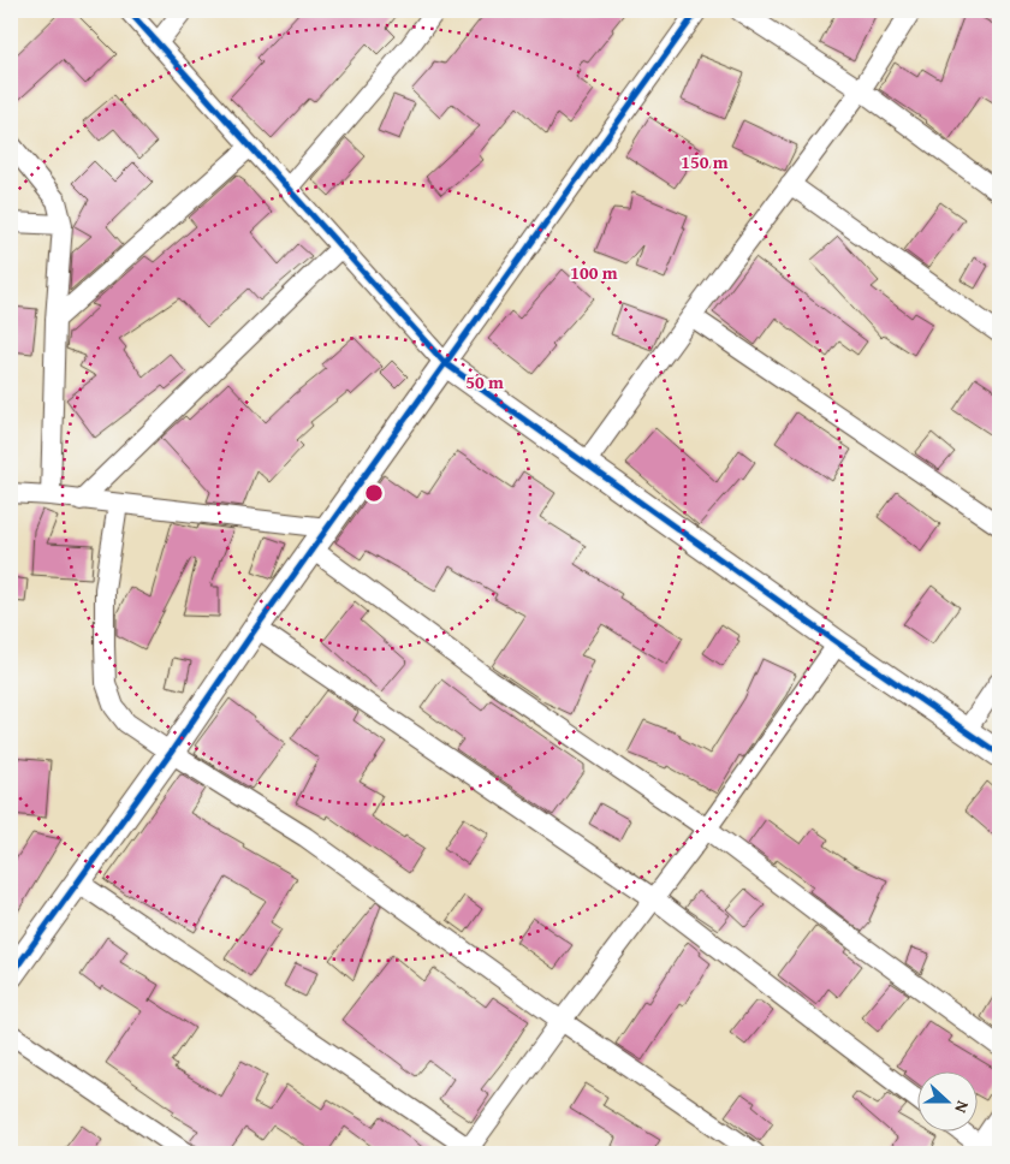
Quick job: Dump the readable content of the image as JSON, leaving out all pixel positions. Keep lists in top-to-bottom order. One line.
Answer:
{"north":"right","rings":["150 m","100 m","50 m"]}
